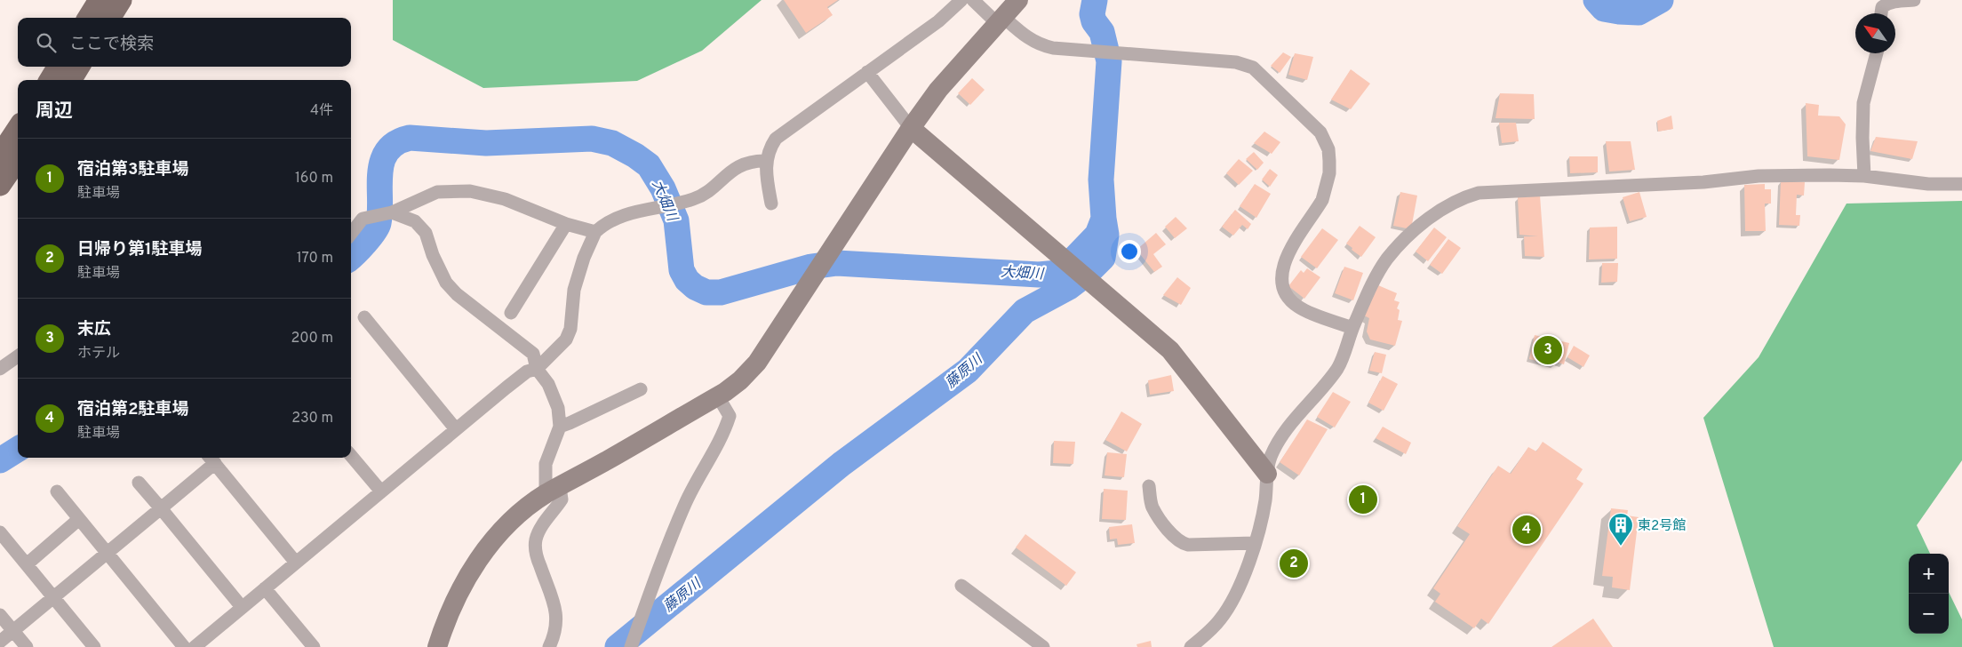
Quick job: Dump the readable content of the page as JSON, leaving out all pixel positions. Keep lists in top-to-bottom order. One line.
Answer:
{"water":["大畑川","藤原川"],"places":{"building":["東2号館"]},"north":"top left","page":{"search":"ここで検索","heading":["周辺","4件"],"list":[{"mark":"1","name":"宿泊第3駐車場","note":"駐車場","value":"160 m"},{"mark":"2","name":"日帰り第1駐車場","note":"駐車場","value":"170 m"},{"mark":"3","name":"末広","note":"ホテル","value":"200 m"},{"mark":"4","name":"宿泊第2駐車場","note":"駐車場","value":"230 m"}],"pins":["3","1","4","2"],"map_buttons":["+","−"]}}
